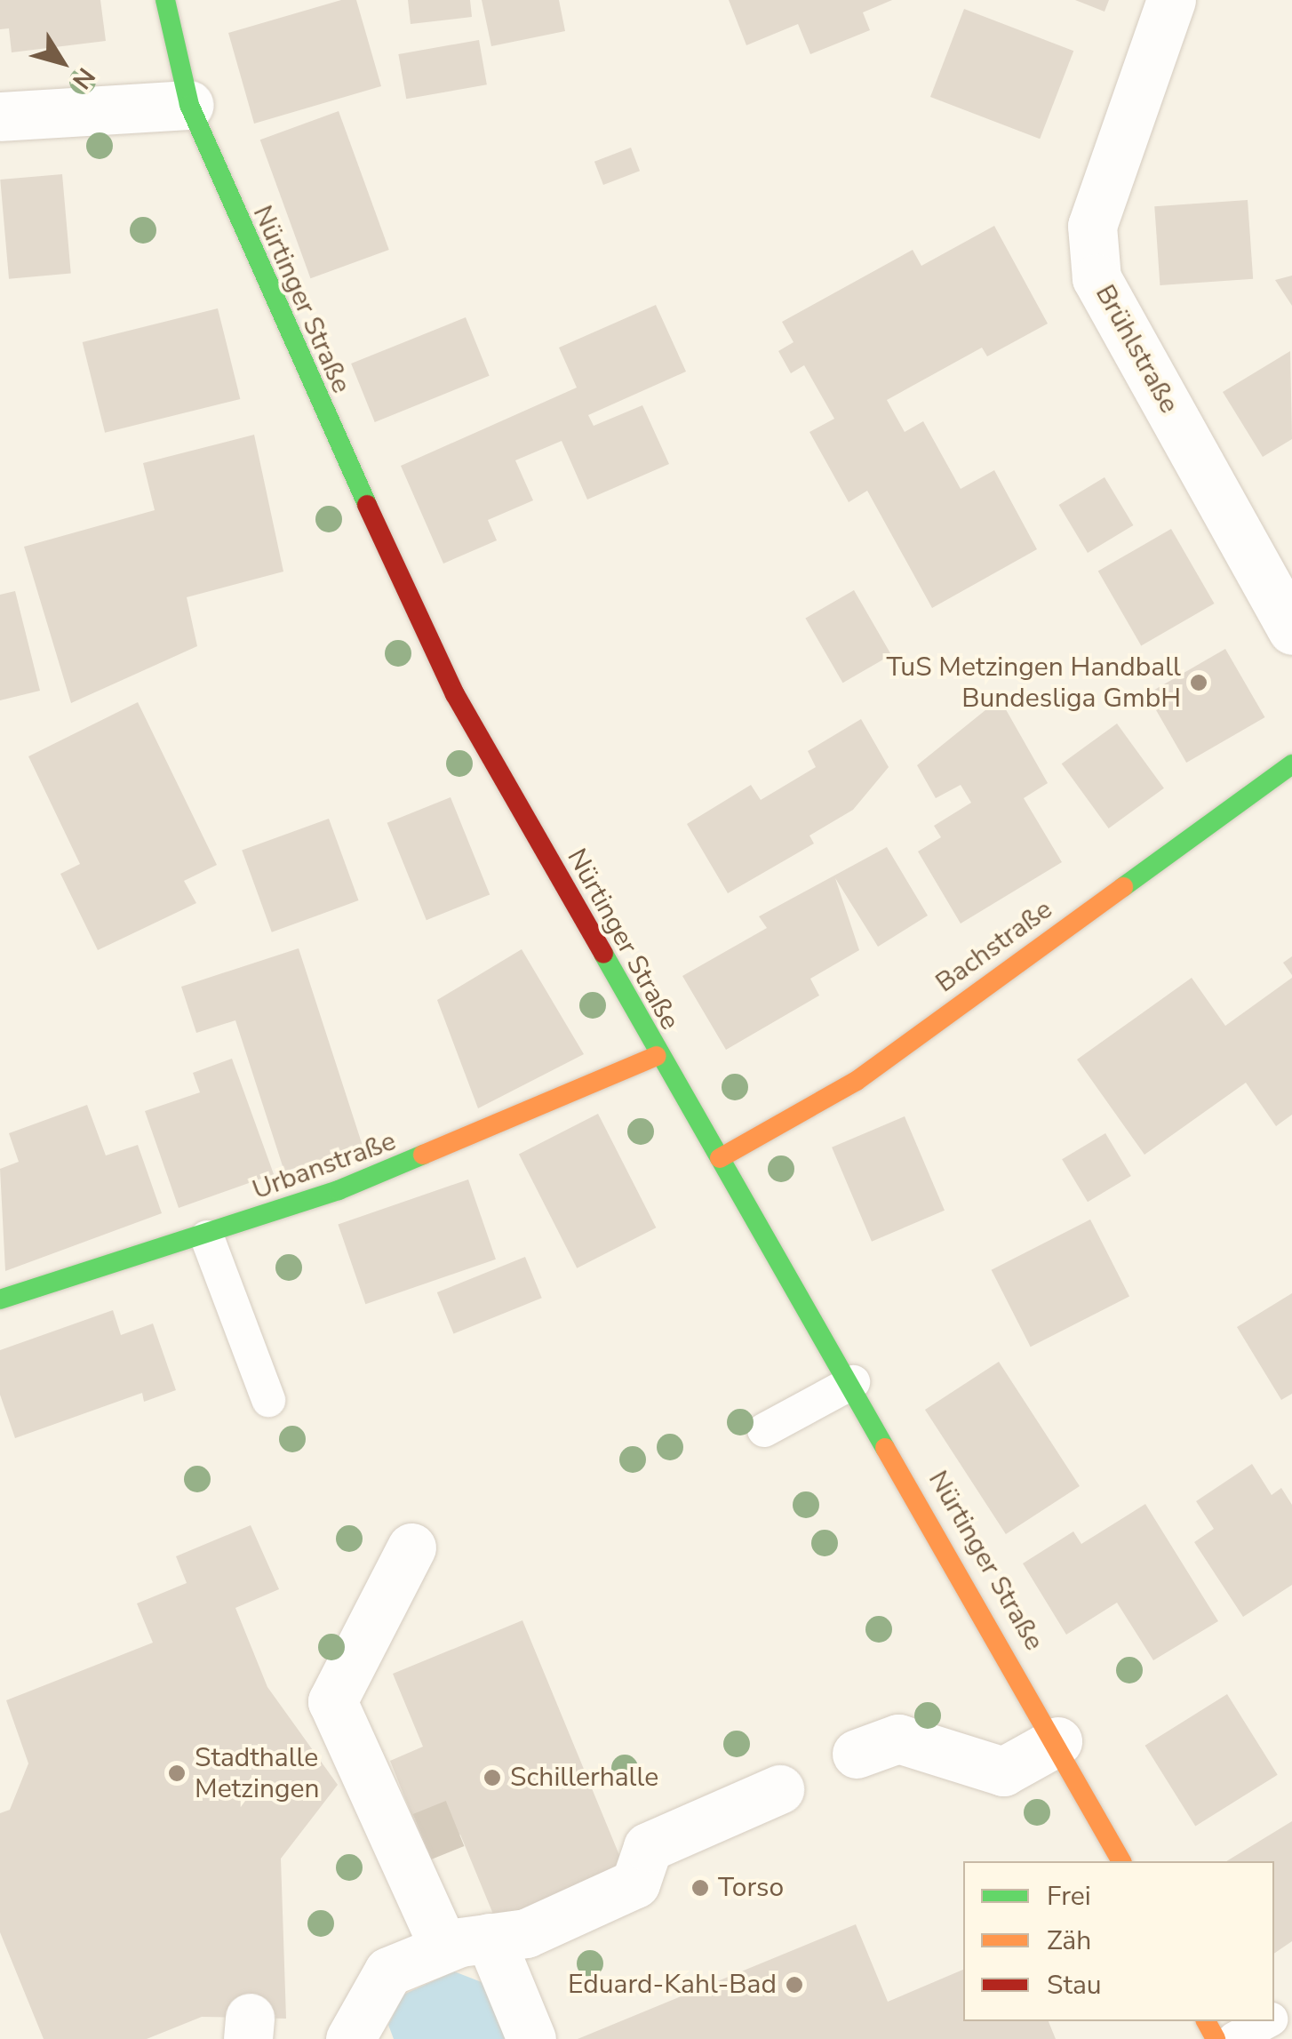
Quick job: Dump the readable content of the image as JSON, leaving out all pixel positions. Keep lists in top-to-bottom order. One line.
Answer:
{"streets":{"main road":["Nürtinger Straße","Bachstraße","Urbanstraße"],"street":["Brühlstraße"]},"crossings":[["Nürtinger Straße","Bachstraße"],["Nürtinger Straße","Urbanstraße"]],"places":["TuS Metzingen Handball Bundesliga GmbH","Stadthalle Metzingen","Schillerhalle","Torso","Eduard-Kahl-Bad"],"legend":["Frei","Zäh","Stau"],"north":"bottom right"}
